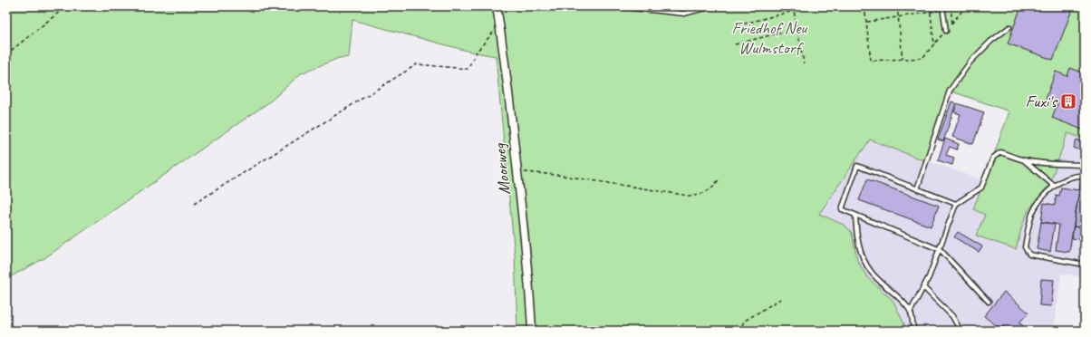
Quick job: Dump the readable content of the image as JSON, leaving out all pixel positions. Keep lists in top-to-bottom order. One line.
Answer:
{"streets":{"street":["Moorweg"]},"parks":["Friedhof Neu Wulmstorf"],"places":{"building":["Fuxi's"]}}
